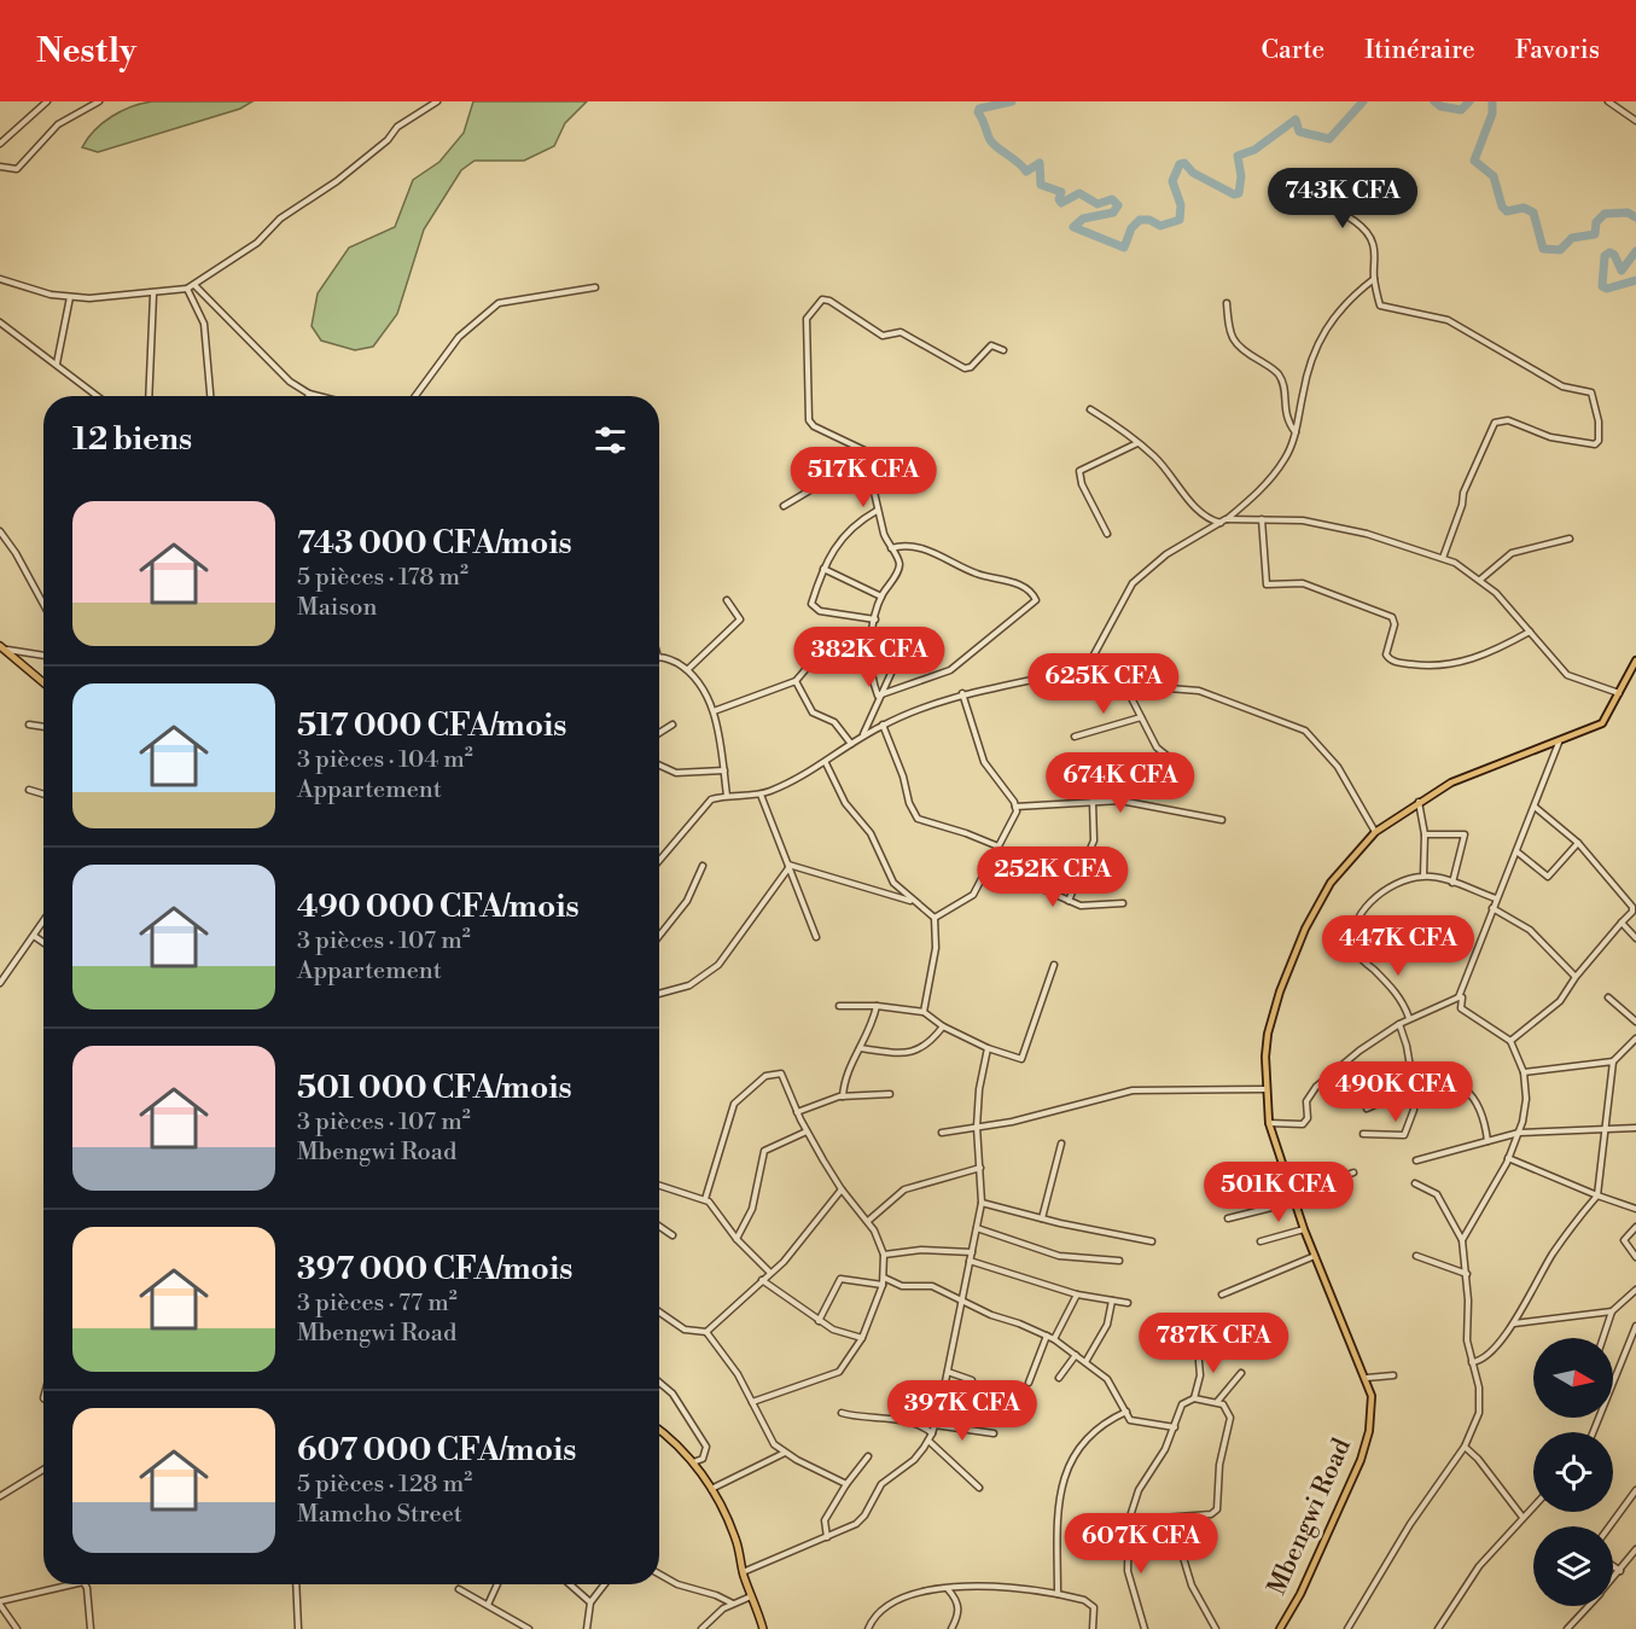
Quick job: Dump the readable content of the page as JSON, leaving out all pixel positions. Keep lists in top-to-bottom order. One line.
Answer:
{"streets":{"main road":["Mbengwi Road"]},"north":"right","page":{"header":"Nestly","nav":["Carte","Itinéraire","Favoris"],"price":["743K CFA","517K CFA","382K CFA","625K CFA","674K CFA","252K CFA","447K CFA","490K CFA","501K CFA","787K CFA","397K CFA","607K CFA"],"heading":"12 biens","list":[{"name":"743 000 CFA/mois","note":"5 pièces · 178 m² · Maison"},{"name":"517 000 CFA/mois","note":"3 pièces · 104 m² · Appartement"},{"name":"490 000 CFA/mois","note":"3 pièces · 107 m² · Appartement"},{"name":"501 000 CFA/mois","note":"3 pièces · 107 m² · Mbengwi Road"},{"name":"397 000 CFA/mois","note":"3 pièces · 77 m² · Mbengwi Road"},{"name":"607 000 CFA/mois","note":"5 pièces · 128 m² · Mamcho Street"}]}}
